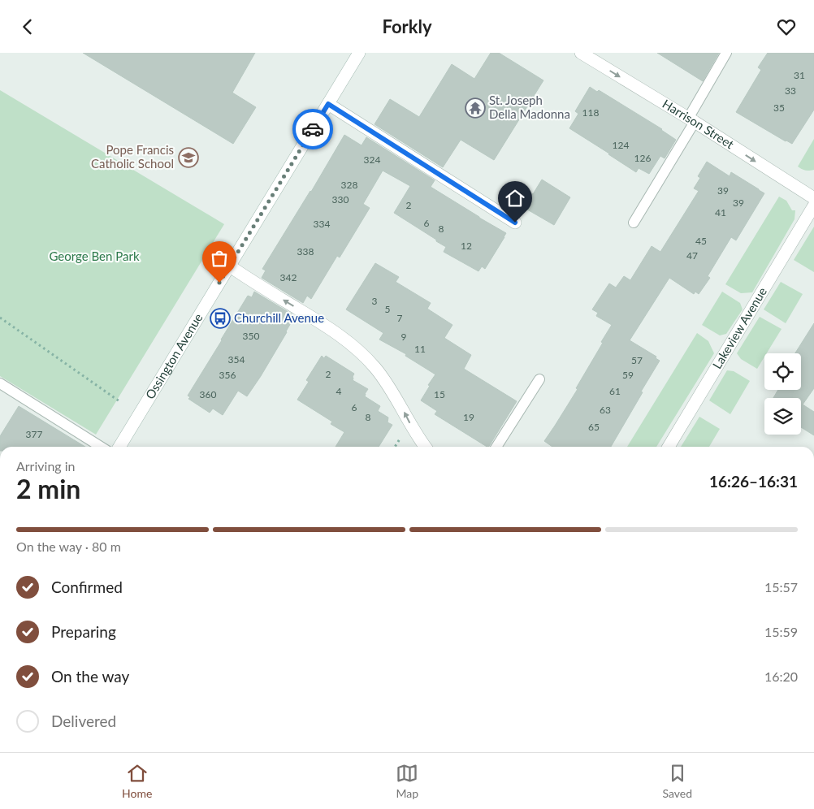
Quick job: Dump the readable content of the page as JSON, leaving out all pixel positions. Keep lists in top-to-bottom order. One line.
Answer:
{"streets":{"street":["Harrison Street","Lakeview Avenue","Ossington Avenue"]},"one_way":["Harrison Street"],"parks":["George Ben Park"],"places":{"temple":["St. Joseph Della Madonna"],"school or university":["Pope Francis Catholic School"],"bus stop":["Churchill Avenue"]},"house_numbers":["31","33","35","118","124","126","324","328","39","330","39","2","41","6","334","8","45","12","338","47","342","3","5","7","350","9","11","354","57","2","356","59","4","61","360","15","6","63","8","19","65","377"],"page":{"header":"Forkly","heading":["2 min","Arriving in","16:26–16:31"],"bar":"On the way · 80 m","list":[["Confirmed","15:57"],["Preparing","15:59"],["On the way","16:20"],"Delivered"],"tabs":["Home","Map","Saved"]}}
